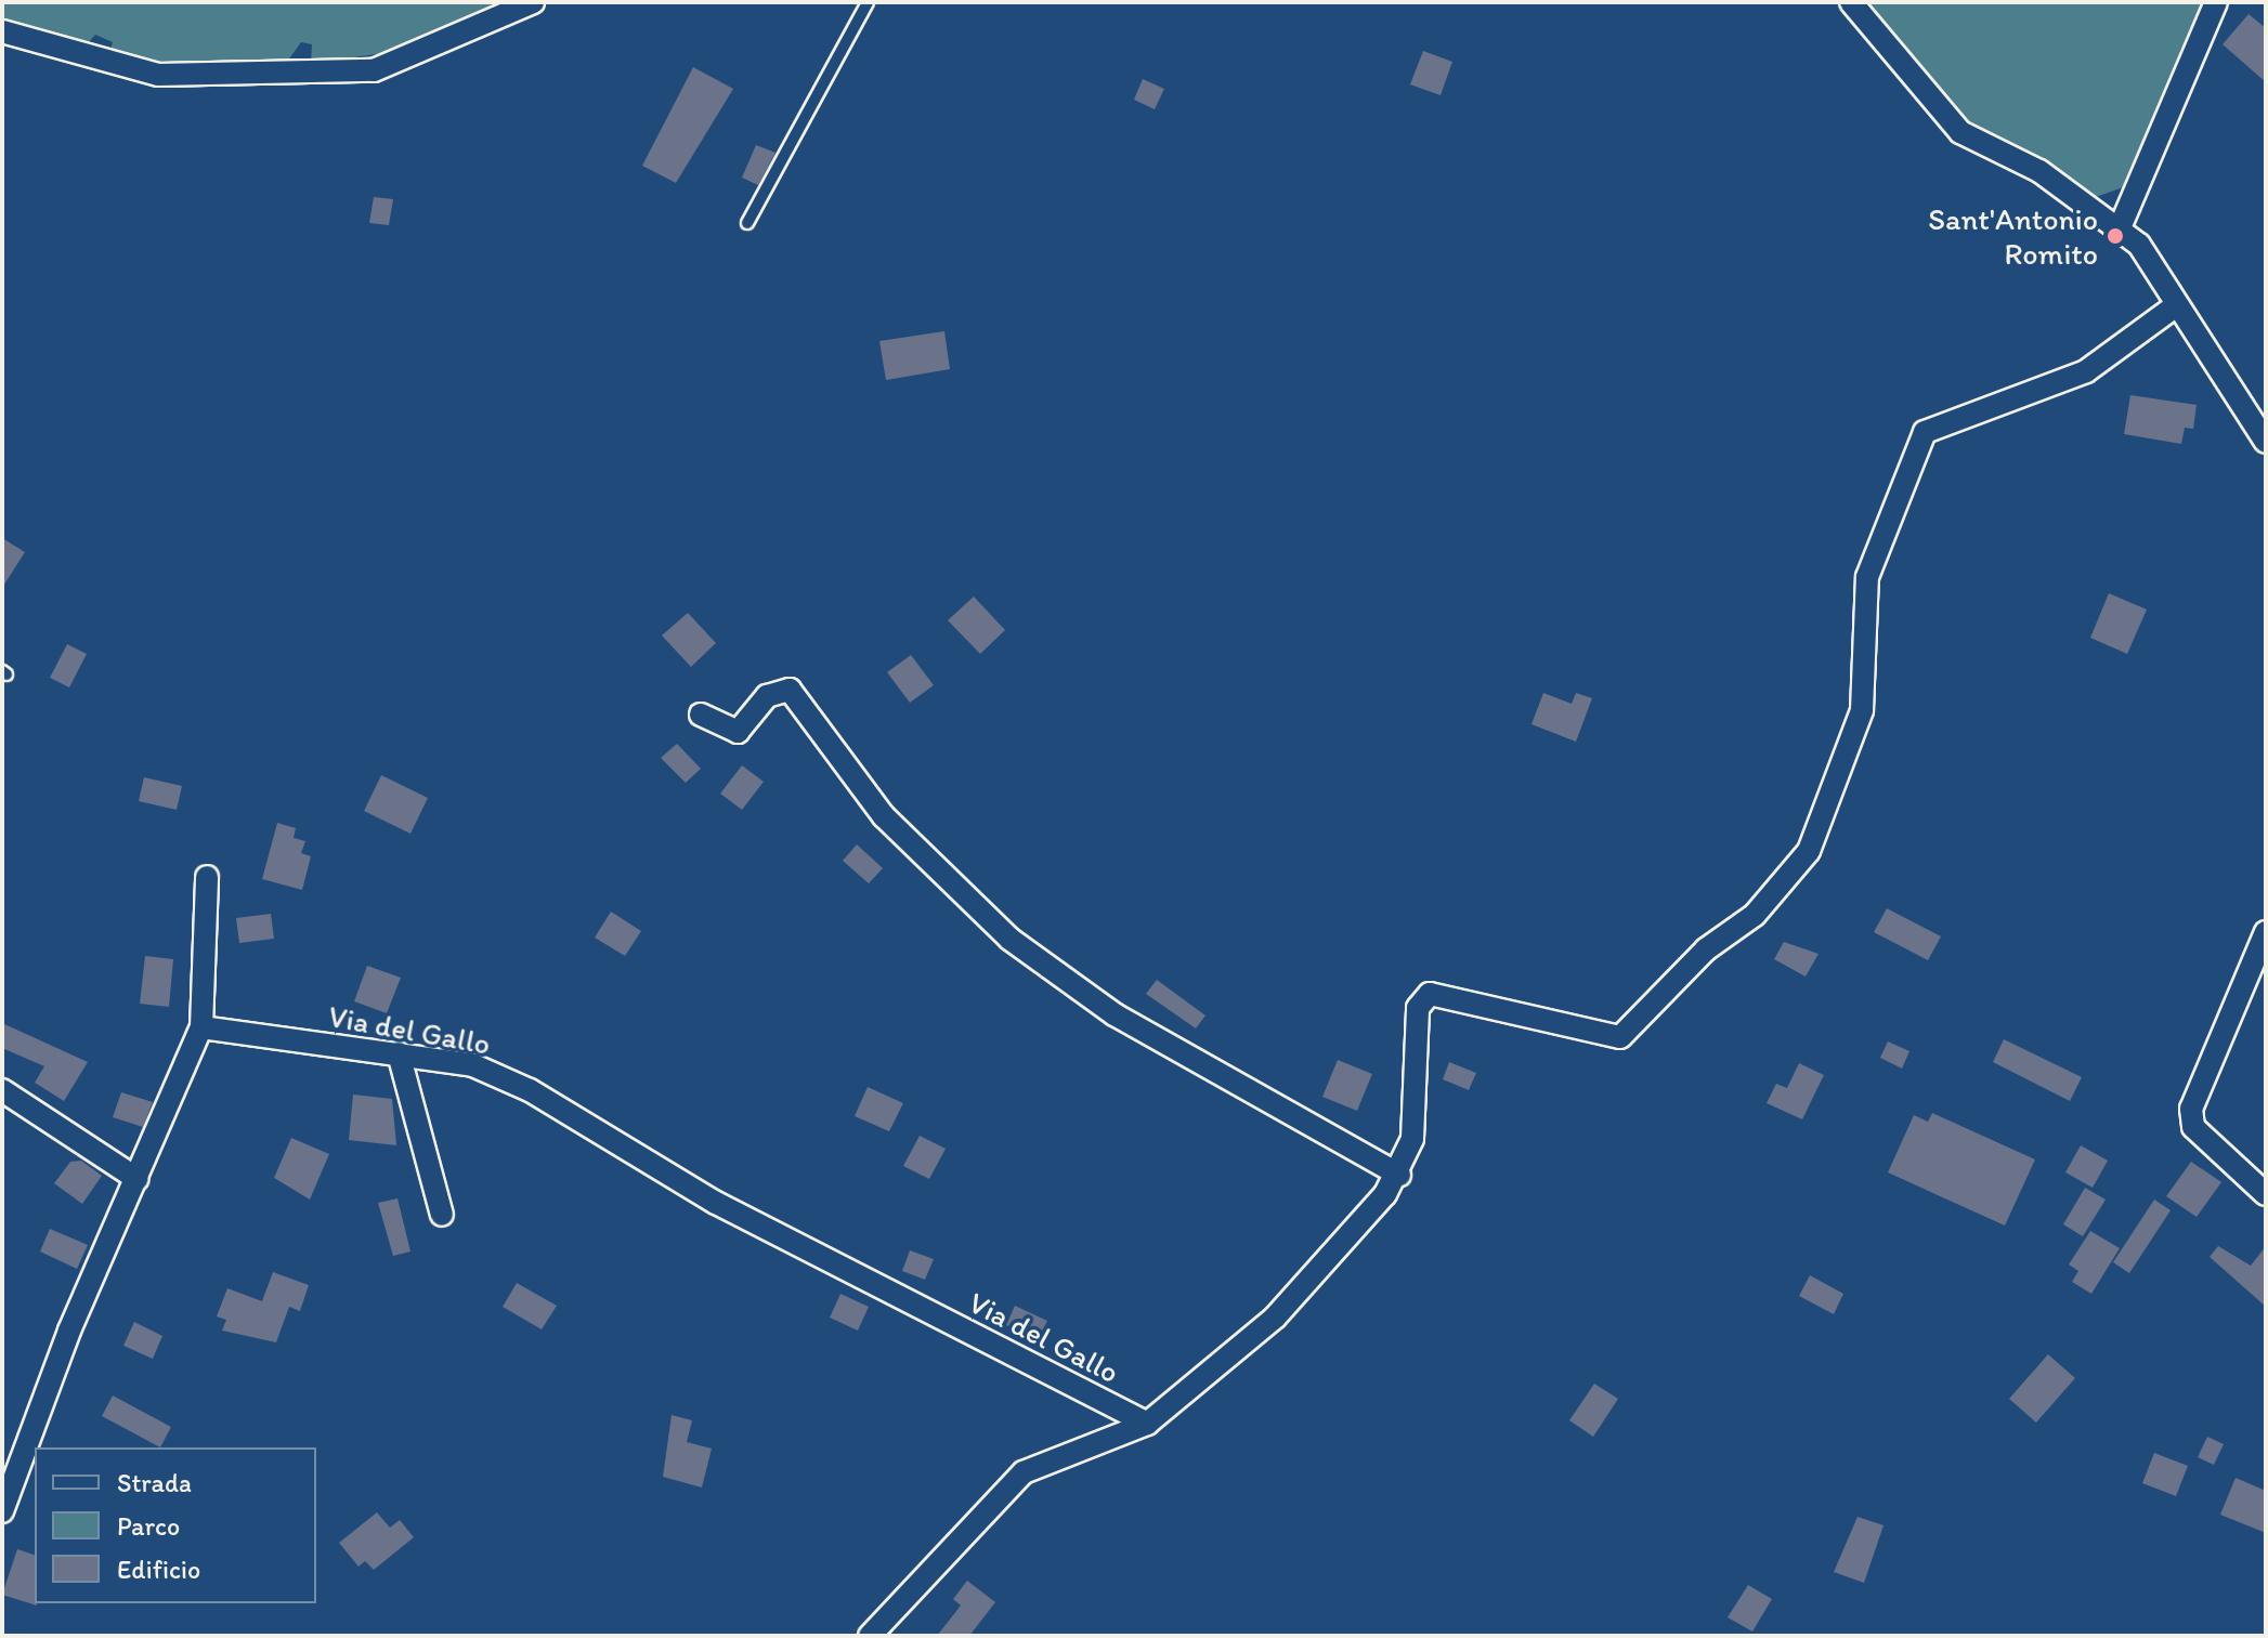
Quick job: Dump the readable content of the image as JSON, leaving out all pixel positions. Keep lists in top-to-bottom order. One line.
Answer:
{"streets":{"street":["Via del Gallo"]},"places":["Sant'Antonio Romito"],"legend":["Strada","Parco","Edificio"]}
